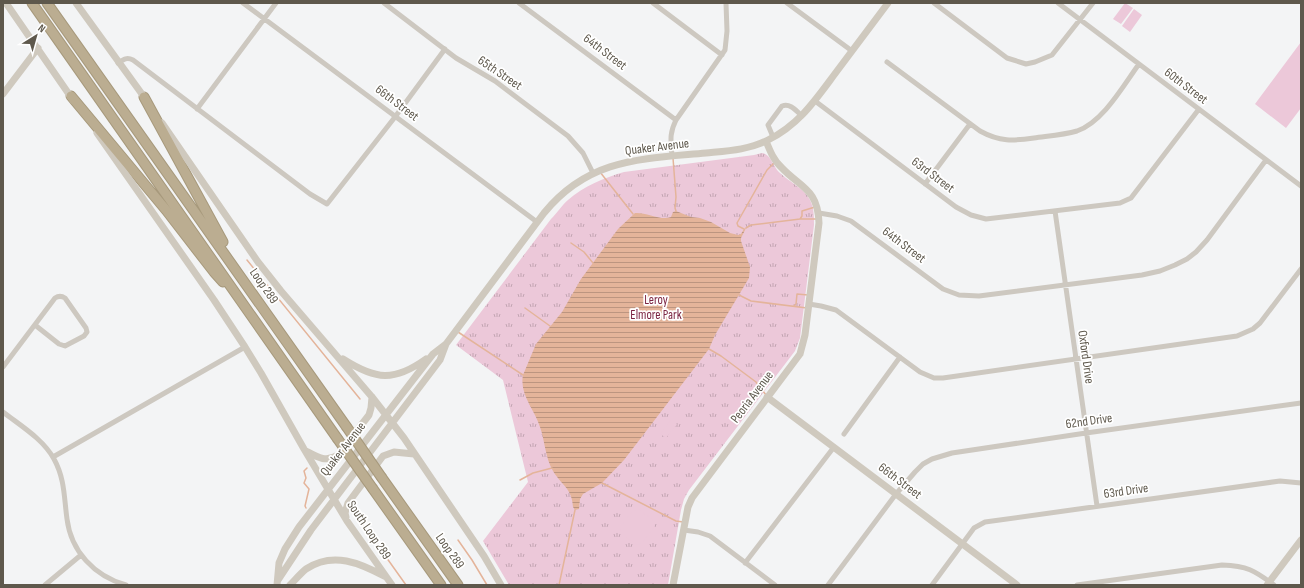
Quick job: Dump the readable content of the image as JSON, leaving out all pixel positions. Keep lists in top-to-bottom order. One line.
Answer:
{"streets":{"highway":["Loop 289"],"main road":["66th Street","Quaker Avenue","Peoria Avenue","South Loop 289"],"street":["64th Street","65th Street","60th Street","63rd Street","Oxford Drive","62nd Drive","63rd Drive"]},"crossings":[["64th Street","60th Street"],["64th Street","Oxford Drive"],["64th Street","Peoria Avenue"],["65th Street","Quaker Avenue"],["60th Street","63rd Street"],["66th Street","Quaker Avenue"],["66th Street","Peoria Avenue"],["66th Street","62nd Drive"],["66th Street","63rd Drive"],["Quaker Avenue","63rd Street"],["Quaker Avenue","South Loop 289"],["63rd Street","Oxford Drive"],["Oxford Drive","62nd Drive"],["Oxford Drive","63rd Drive"]],"parks":["Leroy Elmore Park"],"north":"top right"}
